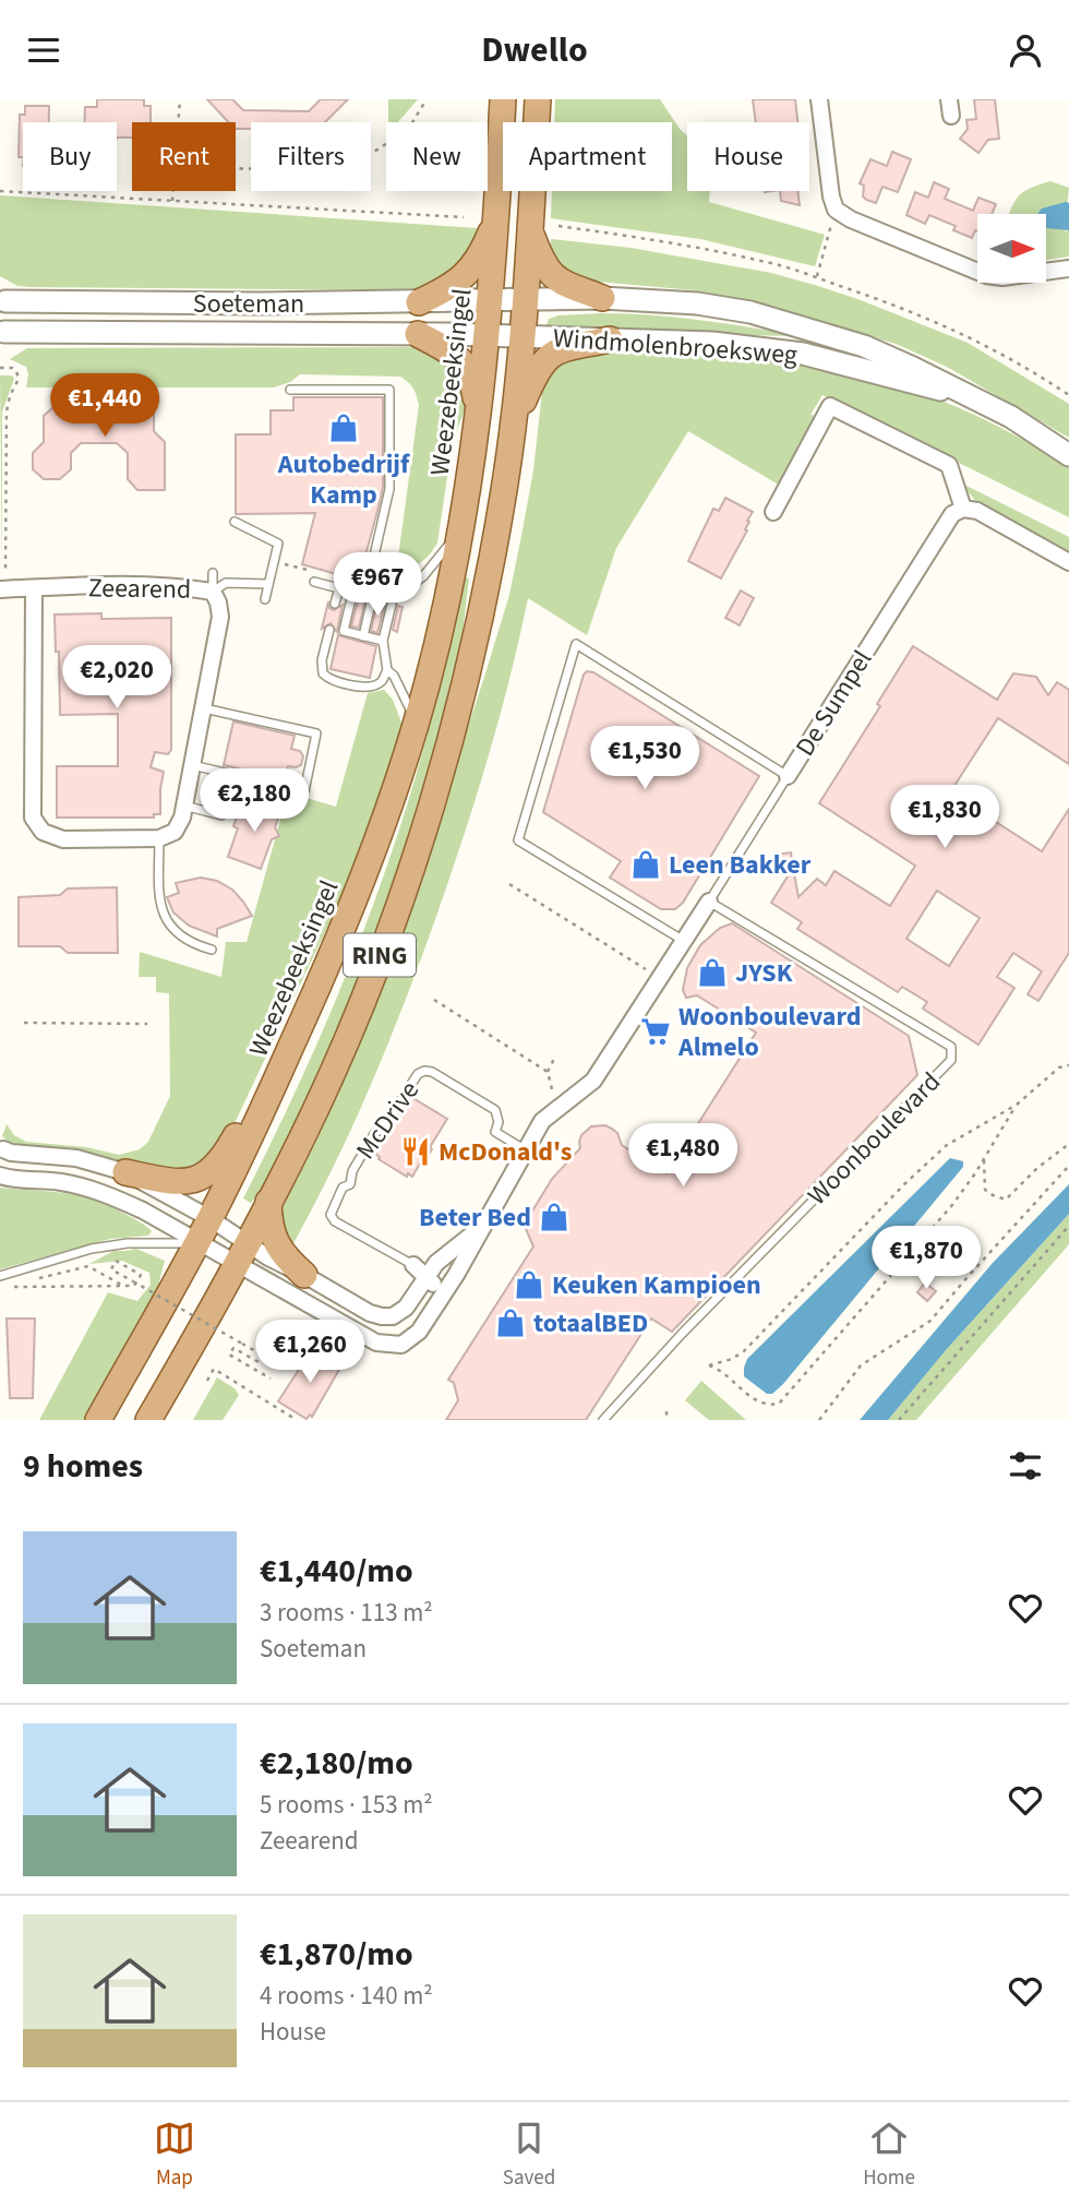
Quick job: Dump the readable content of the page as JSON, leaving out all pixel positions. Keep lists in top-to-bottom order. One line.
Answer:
{"streets":{"main road":["Weezebeeksingel","RING"],"street":["Soeteman","Windmolenbroeksweg","Zeearend","De Sumpel"],"lane":["McDrive","Woonboulevard"]},"crossings":[["Soeteman","Windmolenbroeksweg"],["Soeteman","Weezebeeksingel"],["Windmolenbroeksweg","Weezebeeksingel"],["Windmolenbroeksweg","RING"],["De Sumpel","Woonboulevard"]],"places":{"shop":["Autobedrijf Kamp","Leen Bakker","JYSK","Beter Bed","Keuken Kampioen","totaalBED"],"supermarket":["Woonboulevard Almelo"],"restaurant":["McDonald's"]},"north":"right","page":{"header":"Dwello","chip":["Buy","Rent","Filters","New","Apartment","House"],"price":["€1,440","€967","€2,020","€1,530","€2,180","€1,830","€1,480","€1,870","€1,260"],"heading":"9 homes","list":[{"name":"€1,440/mo","note":"3 rooms · 113 m² · Soeteman"},{"name":"€2,180/mo","note":"5 rooms · 153 m² · Zeearend"},{"name":"€1,870/mo","note":"4 rooms · 140 m² · House"}],"tabs":["Map","Saved","Home"]}}
